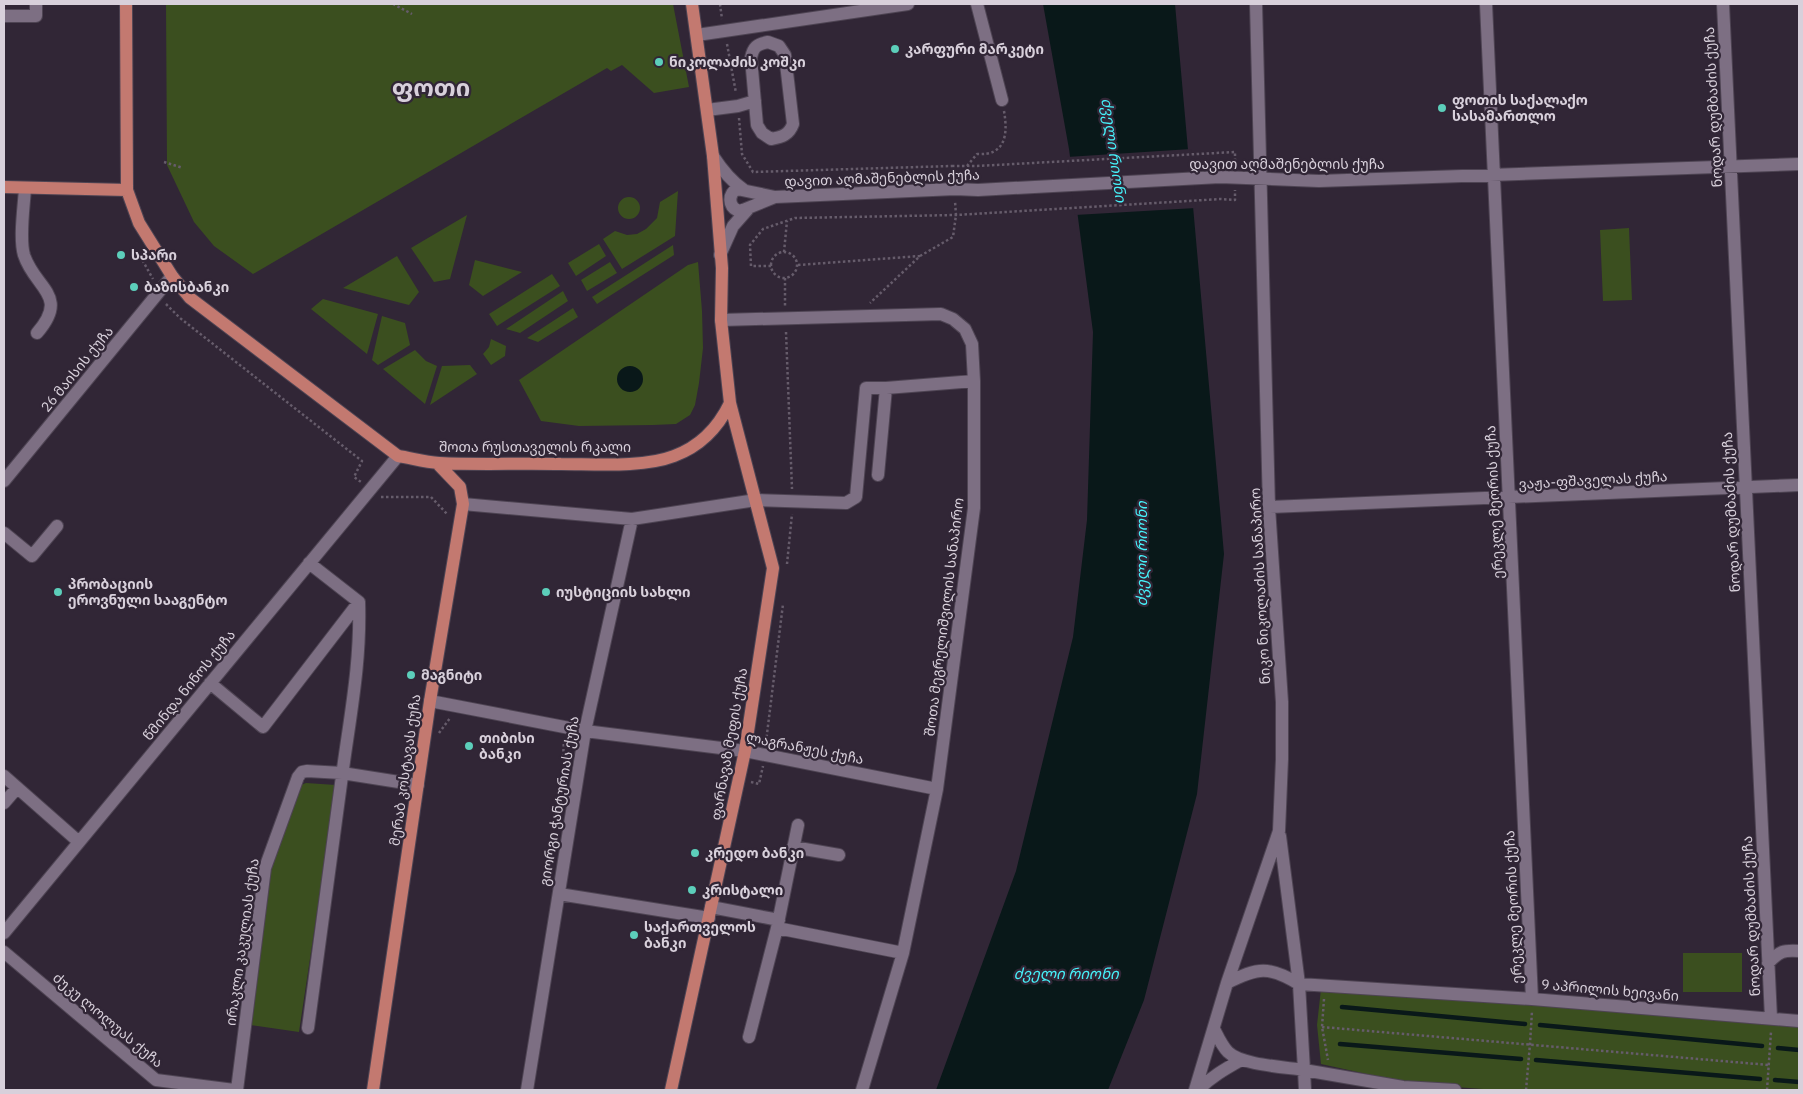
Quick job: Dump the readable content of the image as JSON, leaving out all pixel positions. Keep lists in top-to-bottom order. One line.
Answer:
{"streets":{"main road":["შოთა რუსთაველის რკალი","ფარნავაზ მეფის ქუჩა","მერაბ კოსტავას ქუჩა"],"street":["ნოდარ დუმბაძის ქუჩა","დავით აღმაშენებლის ქუჩა","26 მაისის ქუჩა","ვაჟა-ფშაველას ქუჩა","ერეკლე მეორის ქუჩა","ნიკო ნიკოლაძის სანაპირო","შოთა მეგრელიშვილის სანაპირო","წმინდა ნინოს ქუჩა","ლაგრანჟეს ქუჩა","გიორგი ჭანტურიას ქუჩა","ირაკლი კაკულიას ქუჩა","9 აპრილის ხეივანი","ძუკუ ლოლუას ქუჩა"]},"crossings":[["ნოდარ დუმბაძის ქუჩა","დავით აღმაშენებლის ქუჩა"],["ნოდარ დუმბაძის ქუჩა","ვაჟა-ფშაველას ქუჩა"],["ნოდარ დუმბაძის ქუჩა","9 აპრილის ხეივანი"],["დავით აღმაშენებლის ქუჩა","ერეკლე მეორის ქუჩა"],["დავით აღმაშენებლის ქუჩა","ნიკო ნიკოლაძის სანაპირო"],["26 მაისის ქუჩა","შოთა რუსთაველის რკალი"],["შოთა რუსთაველის რკალი","წმინდა ნინოს ქუჩა"],["შოთა რუსთაველის რკალი","ფარნავაზ მეფის ქუჩა"],["შოთა რუსთაველის რკალი","მერაბ კოსტავას ქუჩა"],["ვაჟა-ფშაველას ქუჩა","ერეკლე მეორის ქუჩა"],["ვაჟა-ფშაველას ქუჩა","ნიკო ნიკოლაძის სანაპირო"],["ერეკლე მეორის ქუჩა","9 აპრილის ხეივანი"],["ნიკო ნიკოლაძის სანაპირო","9 აპრილის ხეივანი"],["შოთა მეგრელიშვილის სანაპირო","ლაგრანჟეს ქუჩა"],["ფარნავაზ მეფის ქუჩა","ლაგრანჟეს ქუჩა"],["ლაგრანჟეს ქუჩა","მერაბ კოსტავას ქუჩა"],["ლაგრანჟეს ქუჩა","გიორგი ჭანტურიას ქუჩა"],["მერაბ კოსტავას ქუჩა","ირაკლი კაკულიას ქუჩა"],["ირაკლი კაკულიას ქუჩა","ძუკუ ლოლუას ქუჩა"]],"districts":["ფოთი"],"water":["ძველი რიონი"],"places":["კარფური მარკეტი","ნიკოლაძის კოშკი","ფოთის საქალაქო სასამართლო","სპარი","ბაზისბანკი","პრობაციის ეროვნული სააგენტო","იუსტიციის სახლი","მაგნიტი","თიბისი ბანკი","კრედო ბანკი","კრისტალი","საქართველოს ბანკი"]}
